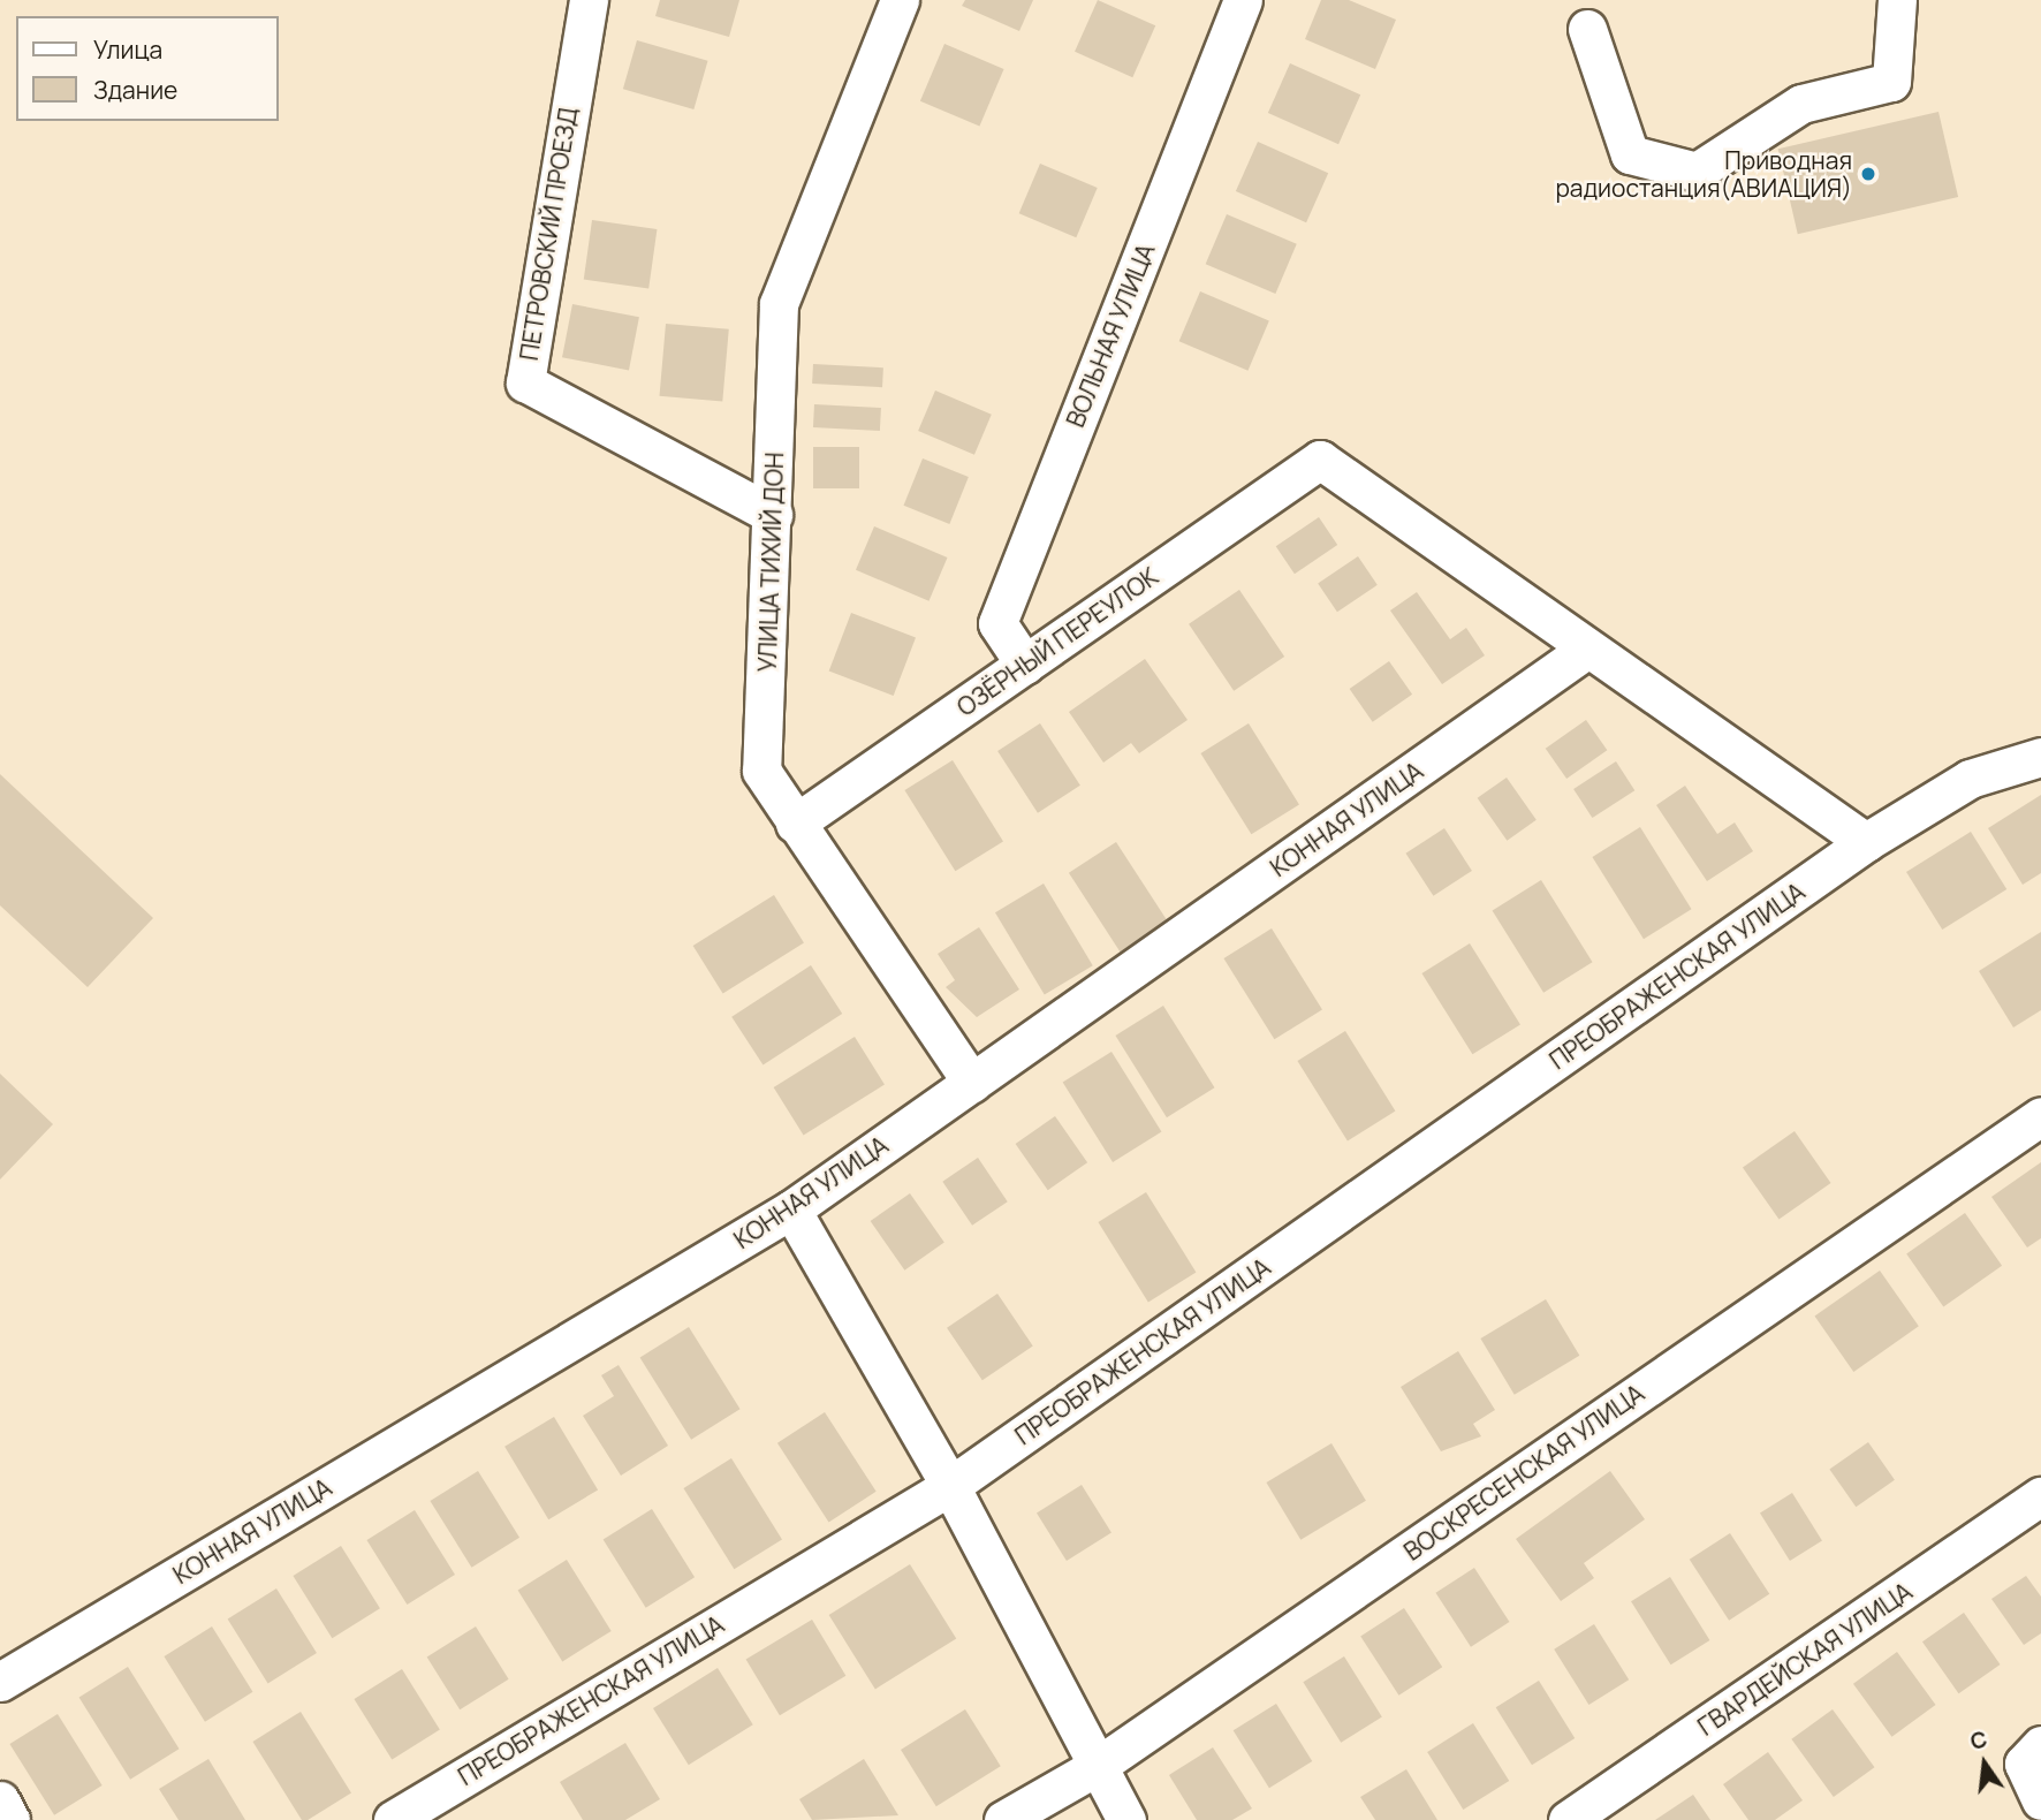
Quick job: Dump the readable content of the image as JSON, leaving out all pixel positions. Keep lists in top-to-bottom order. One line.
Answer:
{"streets":{"street":["ПЕТРОВСКИЙ ПРОЕЗД","ВОЛЬНАЯ УЛИЦА","УЛИЦА ТИХИЙ ДОН","ОЗЁРНЫЙ ПЕРЕУЛОК","КОННАЯ УЛИЦА","ПРЕОБРАЖЕНСКАЯ УЛИЦА","ВОСКРЕСЕНСКАЯ УЛИЦА","ГВАРДЕЙСКАЯ УЛИЦА"]},"crossings":[["ПЕТРОВСКИЙ ПРОЕЗД","УЛИЦА ТИХИЙ ДОН"],["ВОЛЬНАЯ УЛИЦА","ОЗЁРНЫЙ ПЕРЕУЛОК"],["УЛИЦА ТИХИЙ ДОН","ОЗЁРНЫЙ ПЕРЕУЛОК"],["УЛИЦА ТИХИЙ ДОН","КОННАЯ УЛИЦА"],["ОЗЁРНЫЙ ПЕРЕУЛОК","КОННАЯ УЛИЦА"]],"places":["Приводная радиостанция(АВИАЦИЯ)"],"legend":["Улица","Здание"],"north":"top"}
